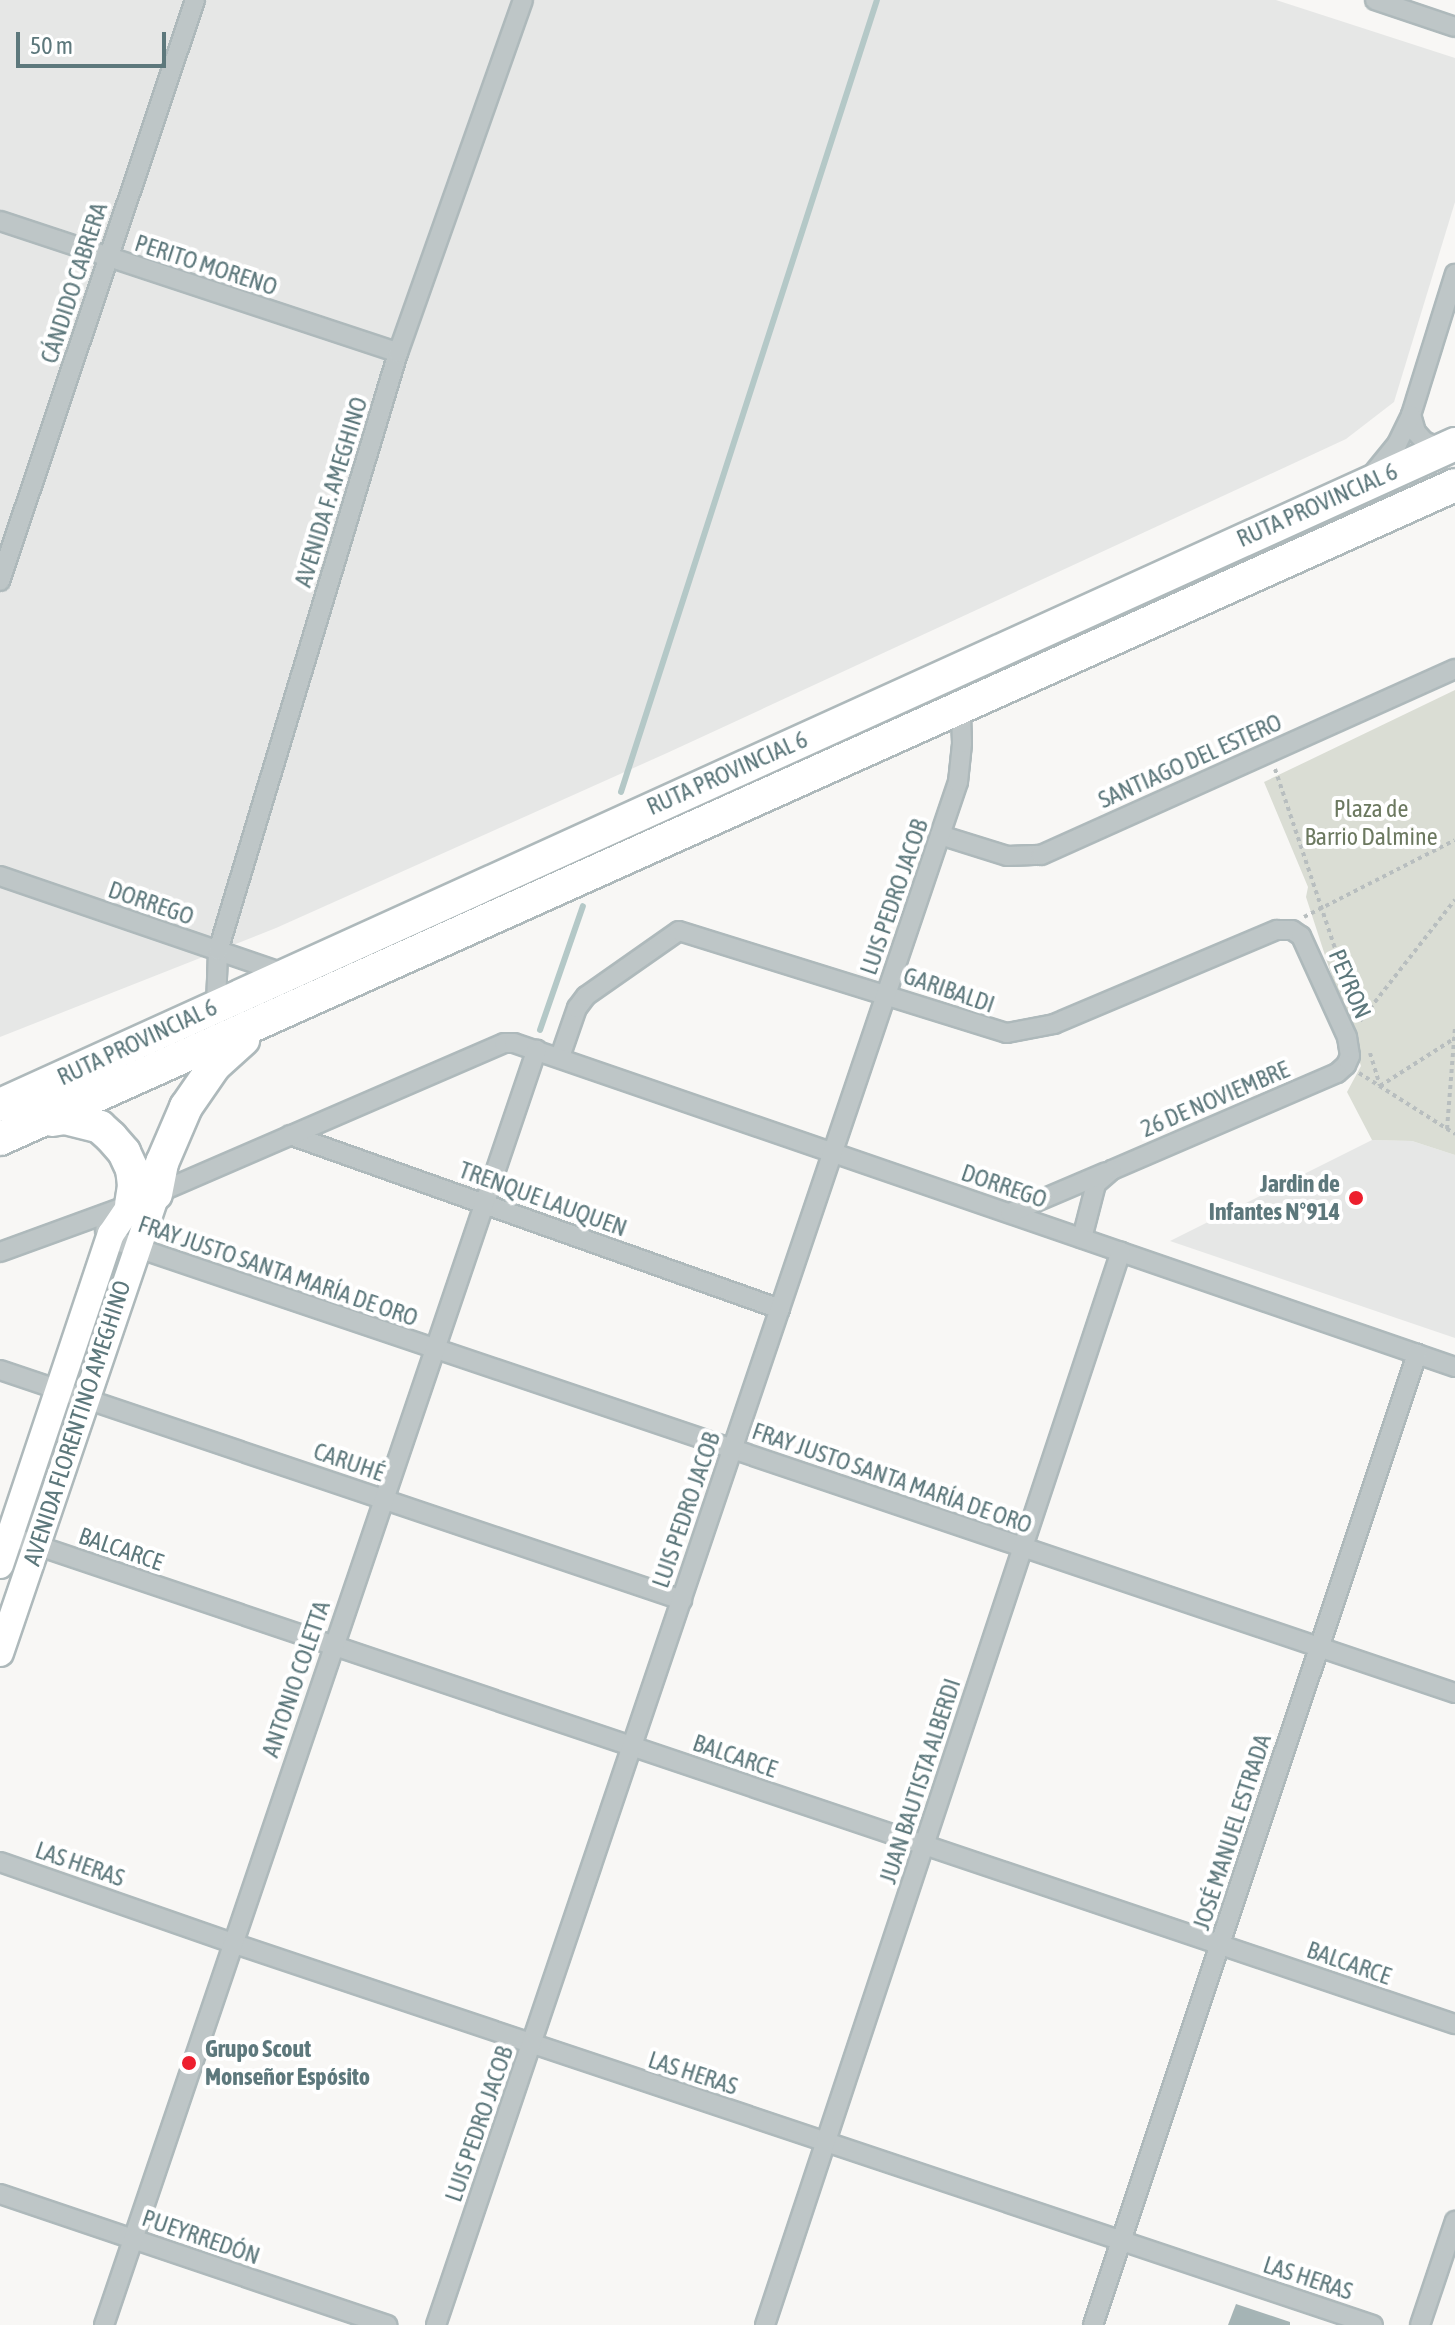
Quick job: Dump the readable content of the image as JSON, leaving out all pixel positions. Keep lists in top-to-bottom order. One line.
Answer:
{"streets":{"highway":["RUTA PROVINCIAL 6"],"main road":["AVENIDA FLORENTINO AMEGHINO"],"street":["PERITO MORENO","CÁNDIDO CABRERA","AVENIDA F. AMEGHINO","SANTIAGO DEL ESTERO","LUIS PEDRO JACOB","DORREGO","PEYRON","GARIBALDI","26 DE NOVIEMBRE","TRENQUE LAUQUEN","FRAY JUSTO SANTA MARÍA DE ORO","CARUHÉ","BALCARCE","ANTONIO COLETTA","JUAN BAUTISTA ALBERDI","JOSÉ MANUEL ESTRADA","LAS HERAS","PUEYRREDÓN"]},"crossings":[["PERITO MORENO","CÁNDIDO CABRERA"],["PERITO MORENO","AVENIDA F. AMEGHINO"],["AVENIDA F. AMEGHINO","RUTA PROVINCIAL 6"],["AVENIDA F. AMEGHINO","DORREGO"],["RUTA PROVINCIAL 6","LUIS PEDRO JACOB"],["RUTA PROVINCIAL 6","DORREGO"],["SANTIAGO DEL ESTERO","LUIS PEDRO JACOB"],["LUIS PEDRO JACOB","DORREGO"],["LUIS PEDRO JACOB","GARIBALDI"],["LUIS PEDRO JACOB","TRENQUE LAUQUEN"],["LUIS PEDRO JACOB","FRAY JUSTO SANTA MARÍA DE ORO"],["LUIS PEDRO JACOB","CARUHÉ"],["LUIS PEDRO JACOB","BALCARCE"],["LUIS PEDRO JACOB","LAS HERAS"],["DORREGO","GARIBALDI"],["DORREGO","26 DE NOVIEMBRE"],["DORREGO","ANTONIO COLETTA"],["DORREGO","JUAN BAUTISTA ALBERDI"],["DORREGO","JOSÉ MANUEL ESTRADA"],["PEYRON","GARIBALDI"],["PEYRON","26 DE NOVIEMBRE"],["TRENQUE LAUQUEN","ANTONIO COLETTA"],["FRAY JUSTO SANTA MARÍA DE ORO","AVENIDA FLORENTINO AMEGHINO"],["FRAY JUSTO SANTA MARÍA DE ORO","ANTONIO COLETTA"],["FRAY JUSTO SANTA MARÍA DE ORO","JUAN BAUTISTA ALBERDI"],["FRAY JUSTO SANTA MARÍA DE ORO","JOSÉ MANUEL ESTRADA"],["AVENIDA FLORENTINO AMEGHINO","CARUHÉ"],["AVENIDA FLORENTINO AMEGHINO","BALCARCE"],["CARUHÉ","ANTONIO COLETTA"],["BALCARCE","ANTONIO COLETTA"],["BALCARCE","JUAN BAUTISTA ALBERDI"],["BALCARCE","JOSÉ MANUEL ESTRADA"],["ANTONIO COLETTA","LAS HERAS"],["ANTONIO COLETTA","PUEYRREDÓN"],["JUAN BAUTISTA ALBERDI","LAS HERAS"],["JOSÉ MANUEL ESTRADA","LAS HERAS"]],"parks":["Plaza de Barrio Dalmine"],"places":["Jardin de Infantes N°914","Grupo Scout Monseñor Espósito"],"scale_bar":"50 m"}
